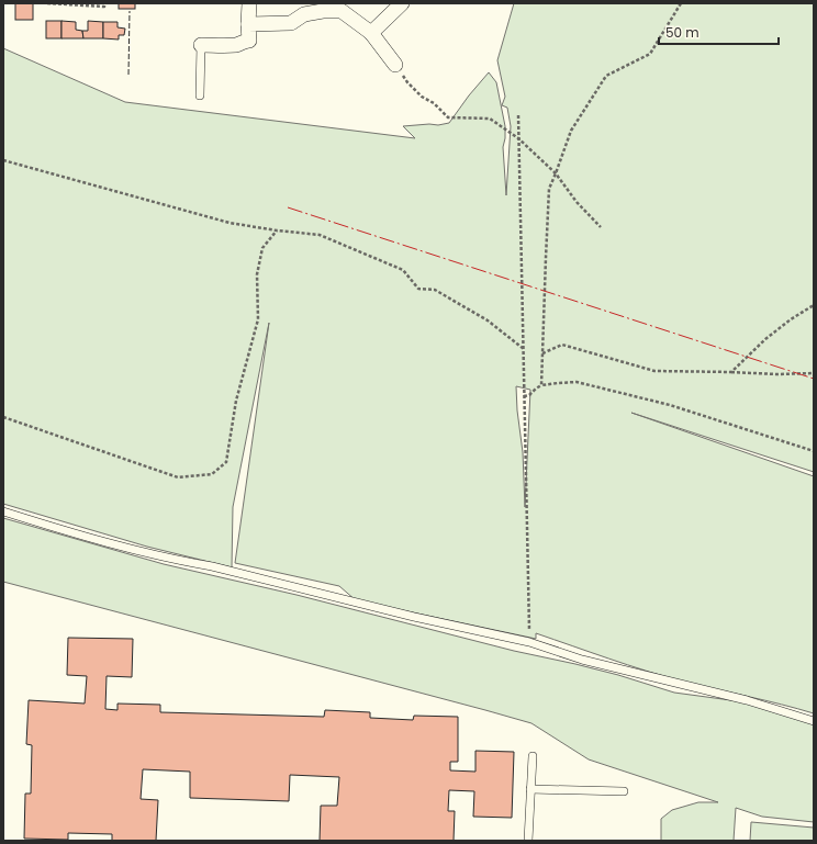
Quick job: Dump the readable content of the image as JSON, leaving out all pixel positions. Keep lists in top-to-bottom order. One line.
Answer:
{"scale_bar":"50 m"}
